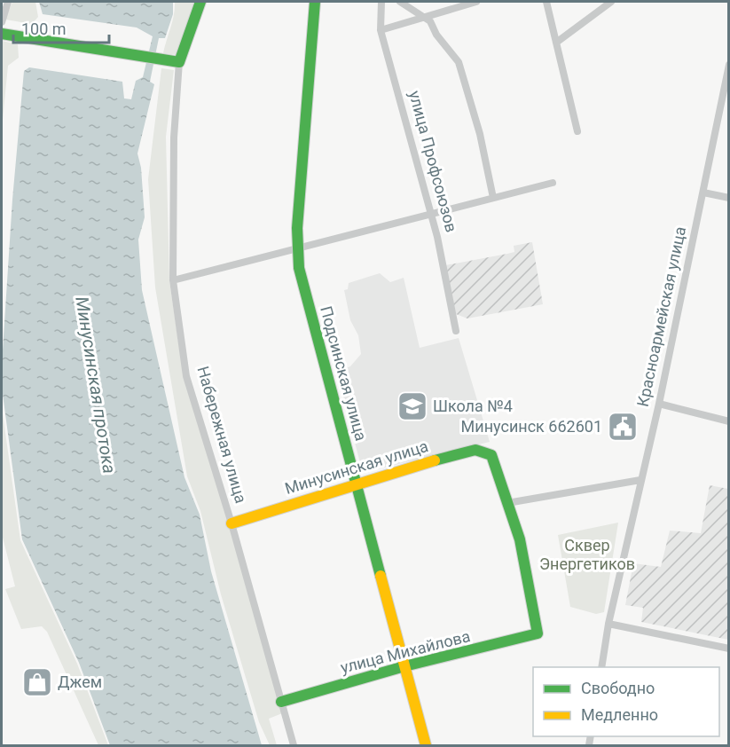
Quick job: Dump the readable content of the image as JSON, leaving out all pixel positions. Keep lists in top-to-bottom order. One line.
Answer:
{"streets":{"street":["улица Профсоюзов","Красноармейская улица","Подсинская улица","Набережная улица","Минусинская улица","улица Михайлова"]},"crossings":[["Подсинская улица","Минусинская улица"],["Подсинская улица","улица Михайлова"],["Набережная улица","Минусинская улица"],["Набережная улица","улица Михайлова"],["Минусинская улица","улица Михайлова"]],"water":["Минусинская протока"],"parks":["Сквер Энергетиков"],"places":{"school or university":["Школа №4"],"public building":["Минусинск 662601"],"shop":["Джем"]},"legend":["Свободно","Медленно"],"scale_bar":"100 m"}
